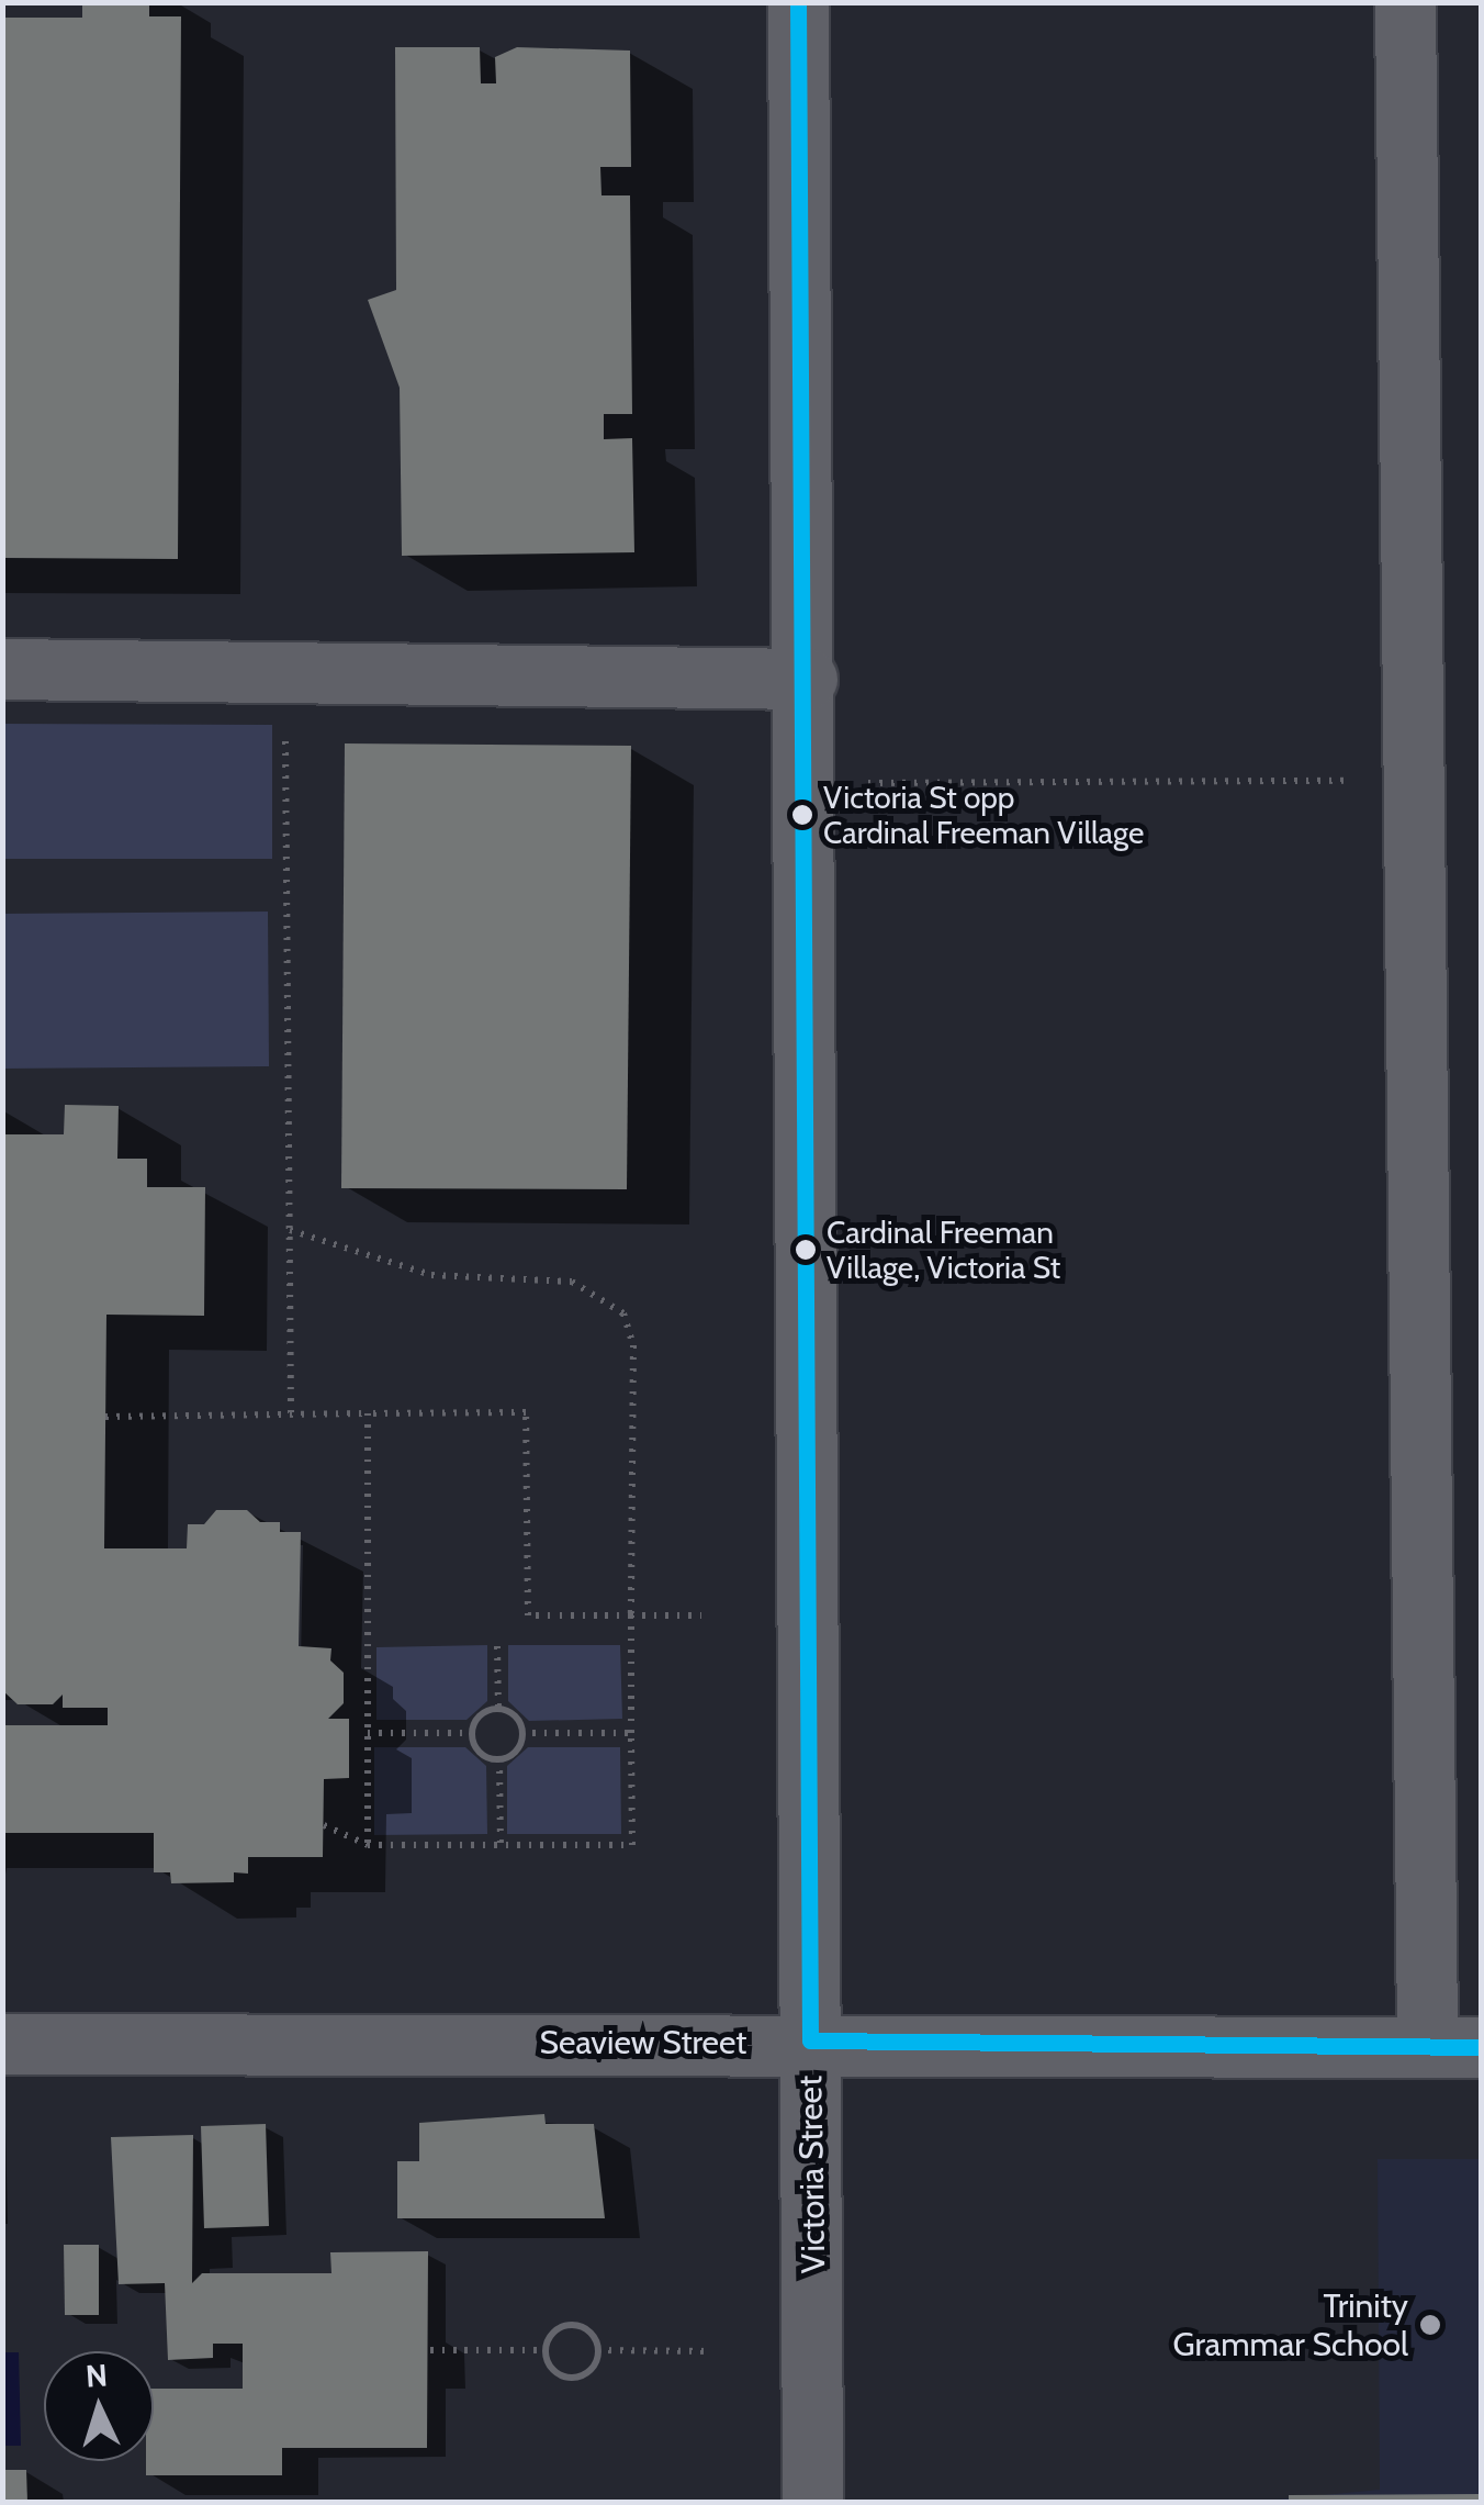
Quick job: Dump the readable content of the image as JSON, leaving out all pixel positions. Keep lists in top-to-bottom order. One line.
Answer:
{"streets":{"street":["Seaview Street","Victoria Street"]},"crossings":[["Seaview Street","Victoria Street"]],"places":["Victoria St opp Cardinal Freeman Village","Cardinal Freeman Village, Victoria St","Trinity Grammar School"],"north":"top"}
